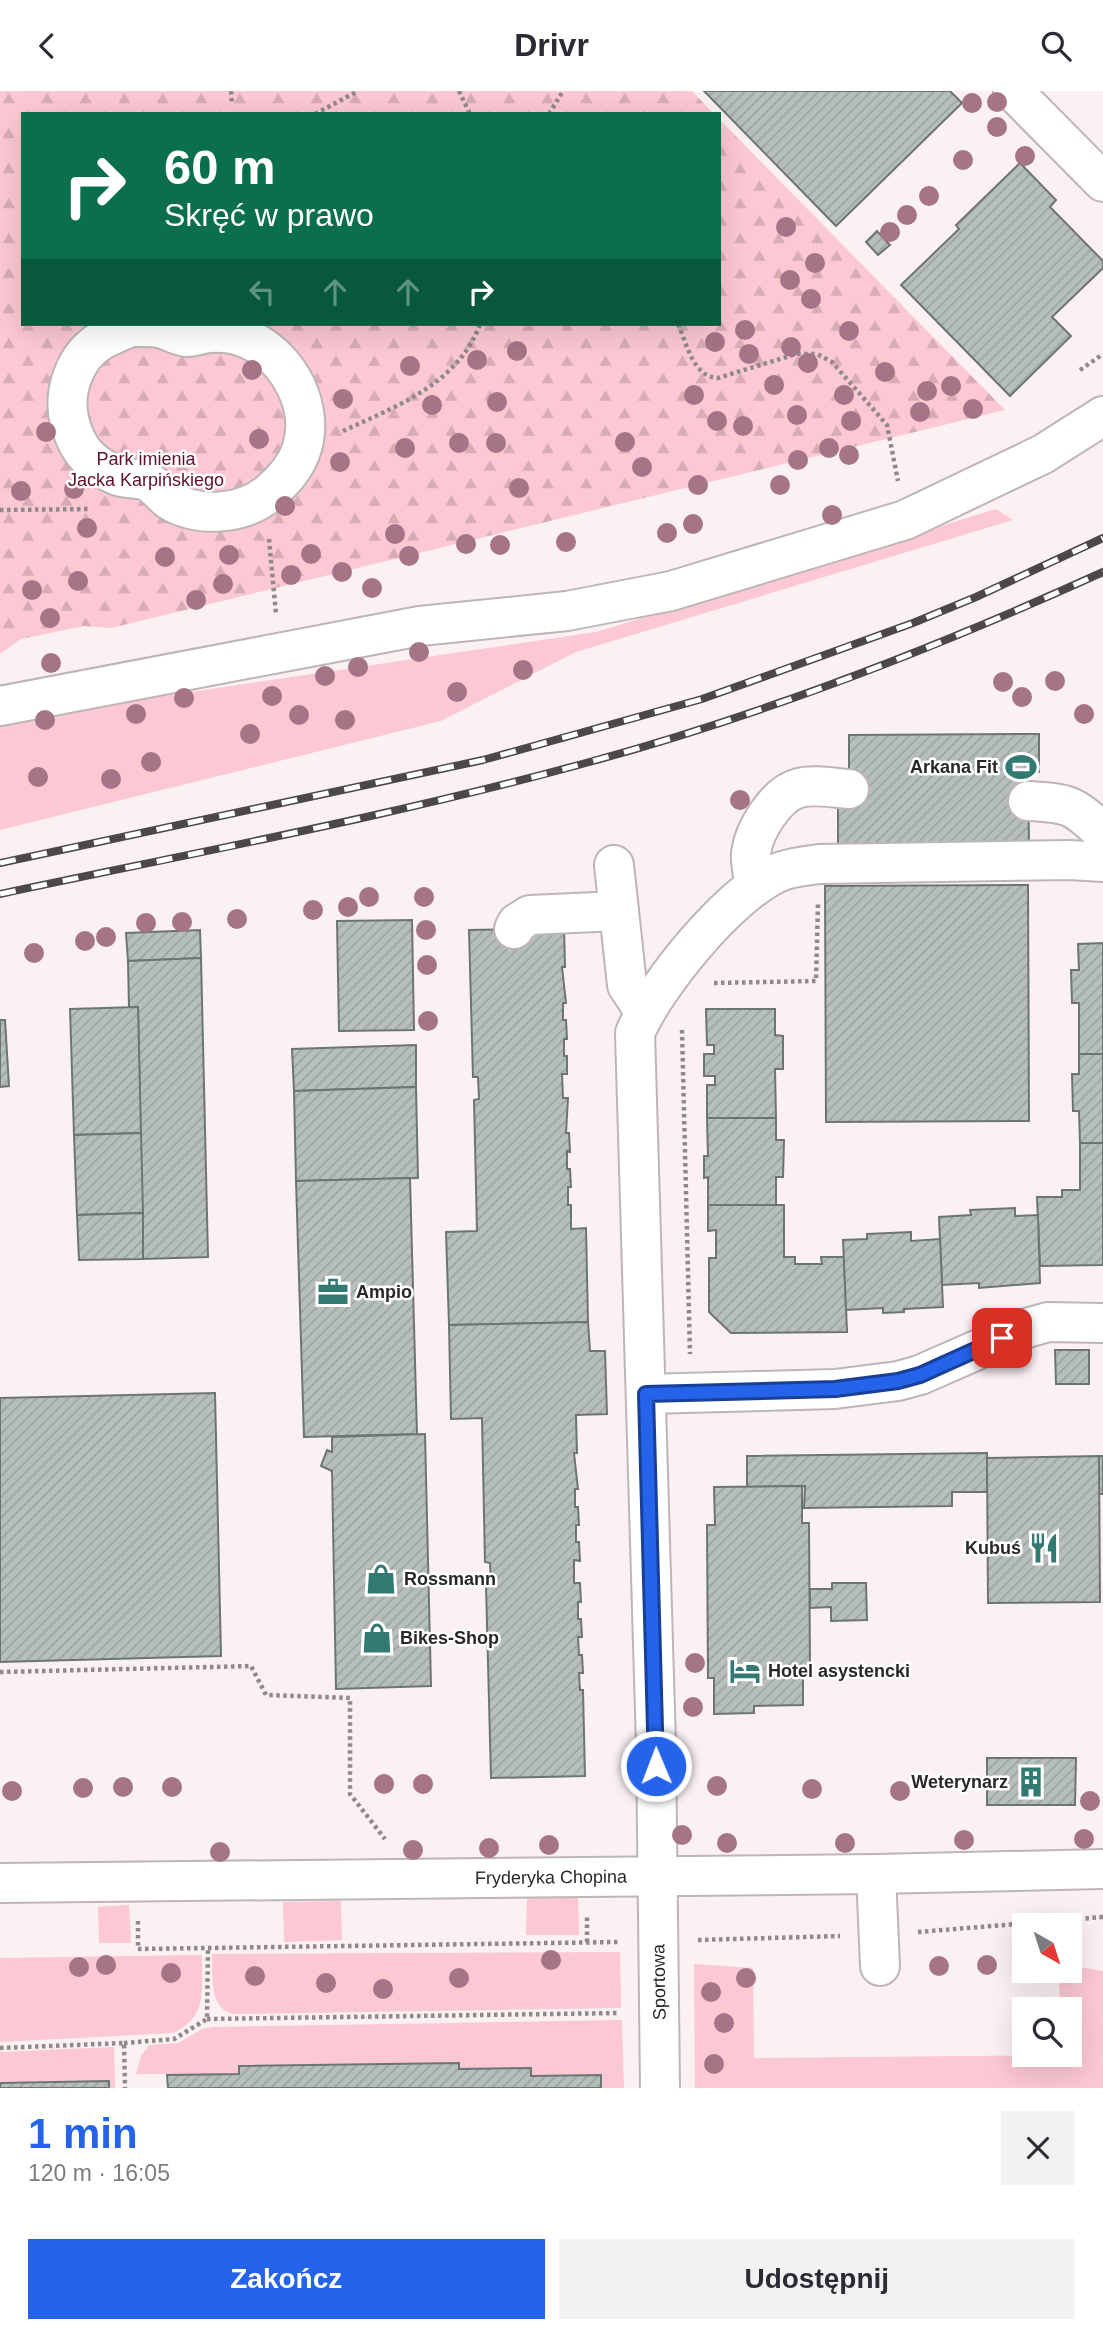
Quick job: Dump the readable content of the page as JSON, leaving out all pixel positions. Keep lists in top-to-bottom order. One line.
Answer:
{"streets":{"street":["Fryderyka Chopina","Sportowa"]},"crossings":[["Fryderyka Chopina","Sportowa"]],"parks":["Park imienia Jacka Karpińskiego"],"places":{"sports":["Arkana Fit"],"office":["Ampio"],"restaurant":["Kubuś"],"shop":["Rossmann","Bikes-Shop"],"hotel":["Hotel asystencki"],"building":["Weterynarz"]},"north":"bottom right","page":{"header":"Drivr","turn":["60 m","Skręć w prawo"],"heading":["1 min","120 m · 16:05"],"buttons":["Zakończ","Udostępnij"]}}
